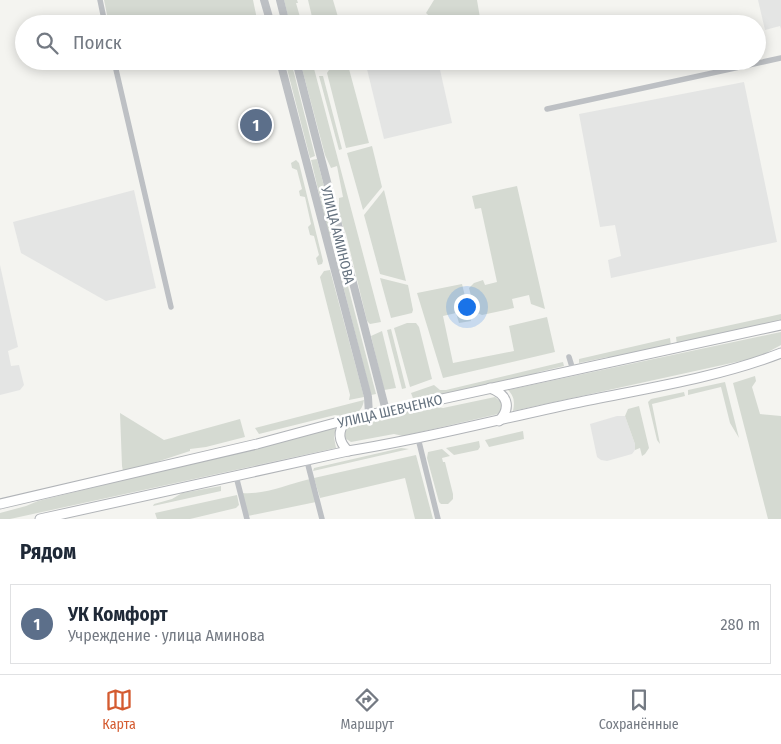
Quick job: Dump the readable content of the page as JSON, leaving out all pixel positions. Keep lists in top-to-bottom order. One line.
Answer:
{"streets":{"main road":["УЛИЦА ШЕВЧЕНКО"],"street":["УЛИЦА АМИНОВА"]},"crossings":[["УЛИЦА АМИНОВА","УЛИЦА ШЕВЧЕНКО"]],"page":{"search":"Поиск","pins":"1","heading":"Рядом","list":[{"mark":"1","name":"УК Комфорт","note":"Учреждение · улица Аминова","value":"280 m"}],"nav":["Карта","Маршрут","Сохранённые"]}}
